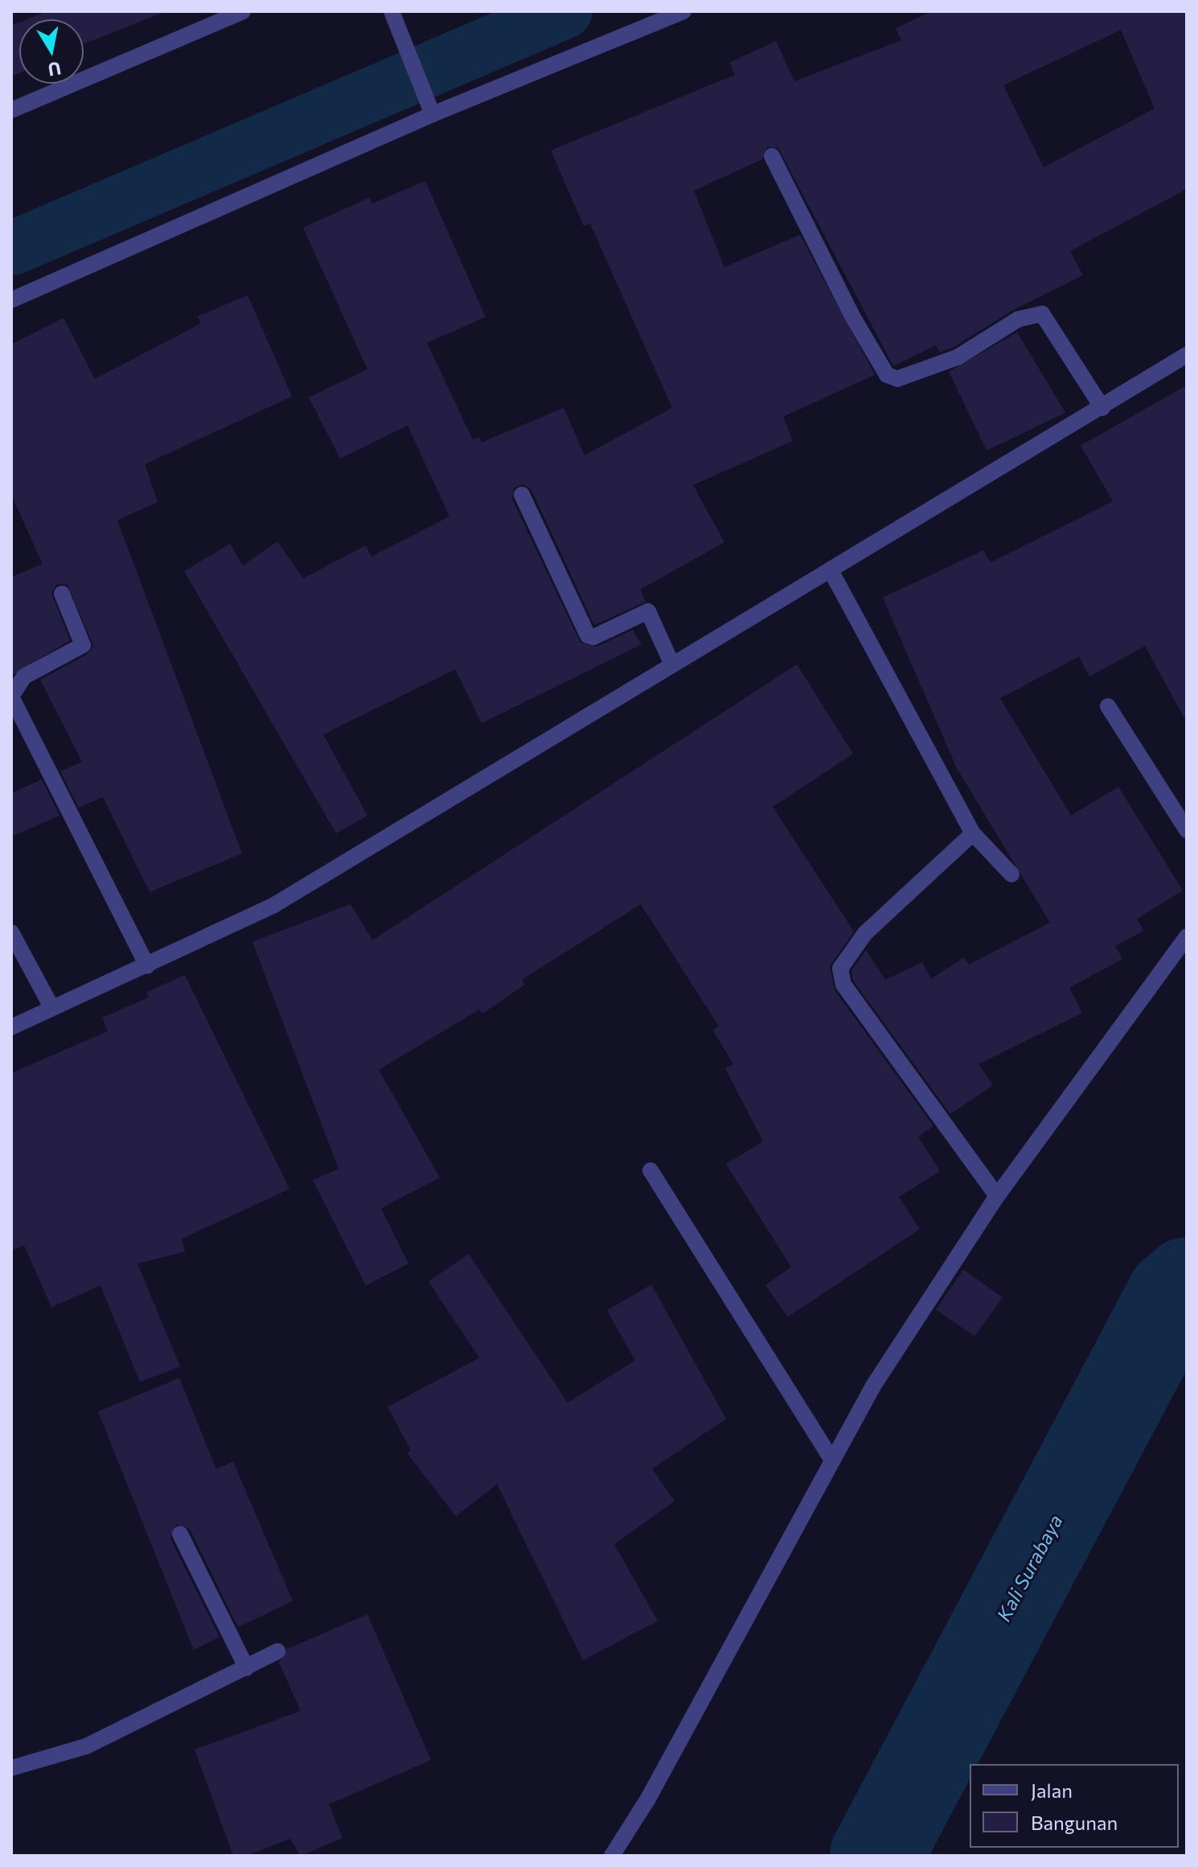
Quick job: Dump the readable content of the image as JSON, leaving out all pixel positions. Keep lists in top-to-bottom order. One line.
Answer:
{"water":["Kali Surabaya"],"legend":["Jalan","Bangunan"],"north":"bottom"}
